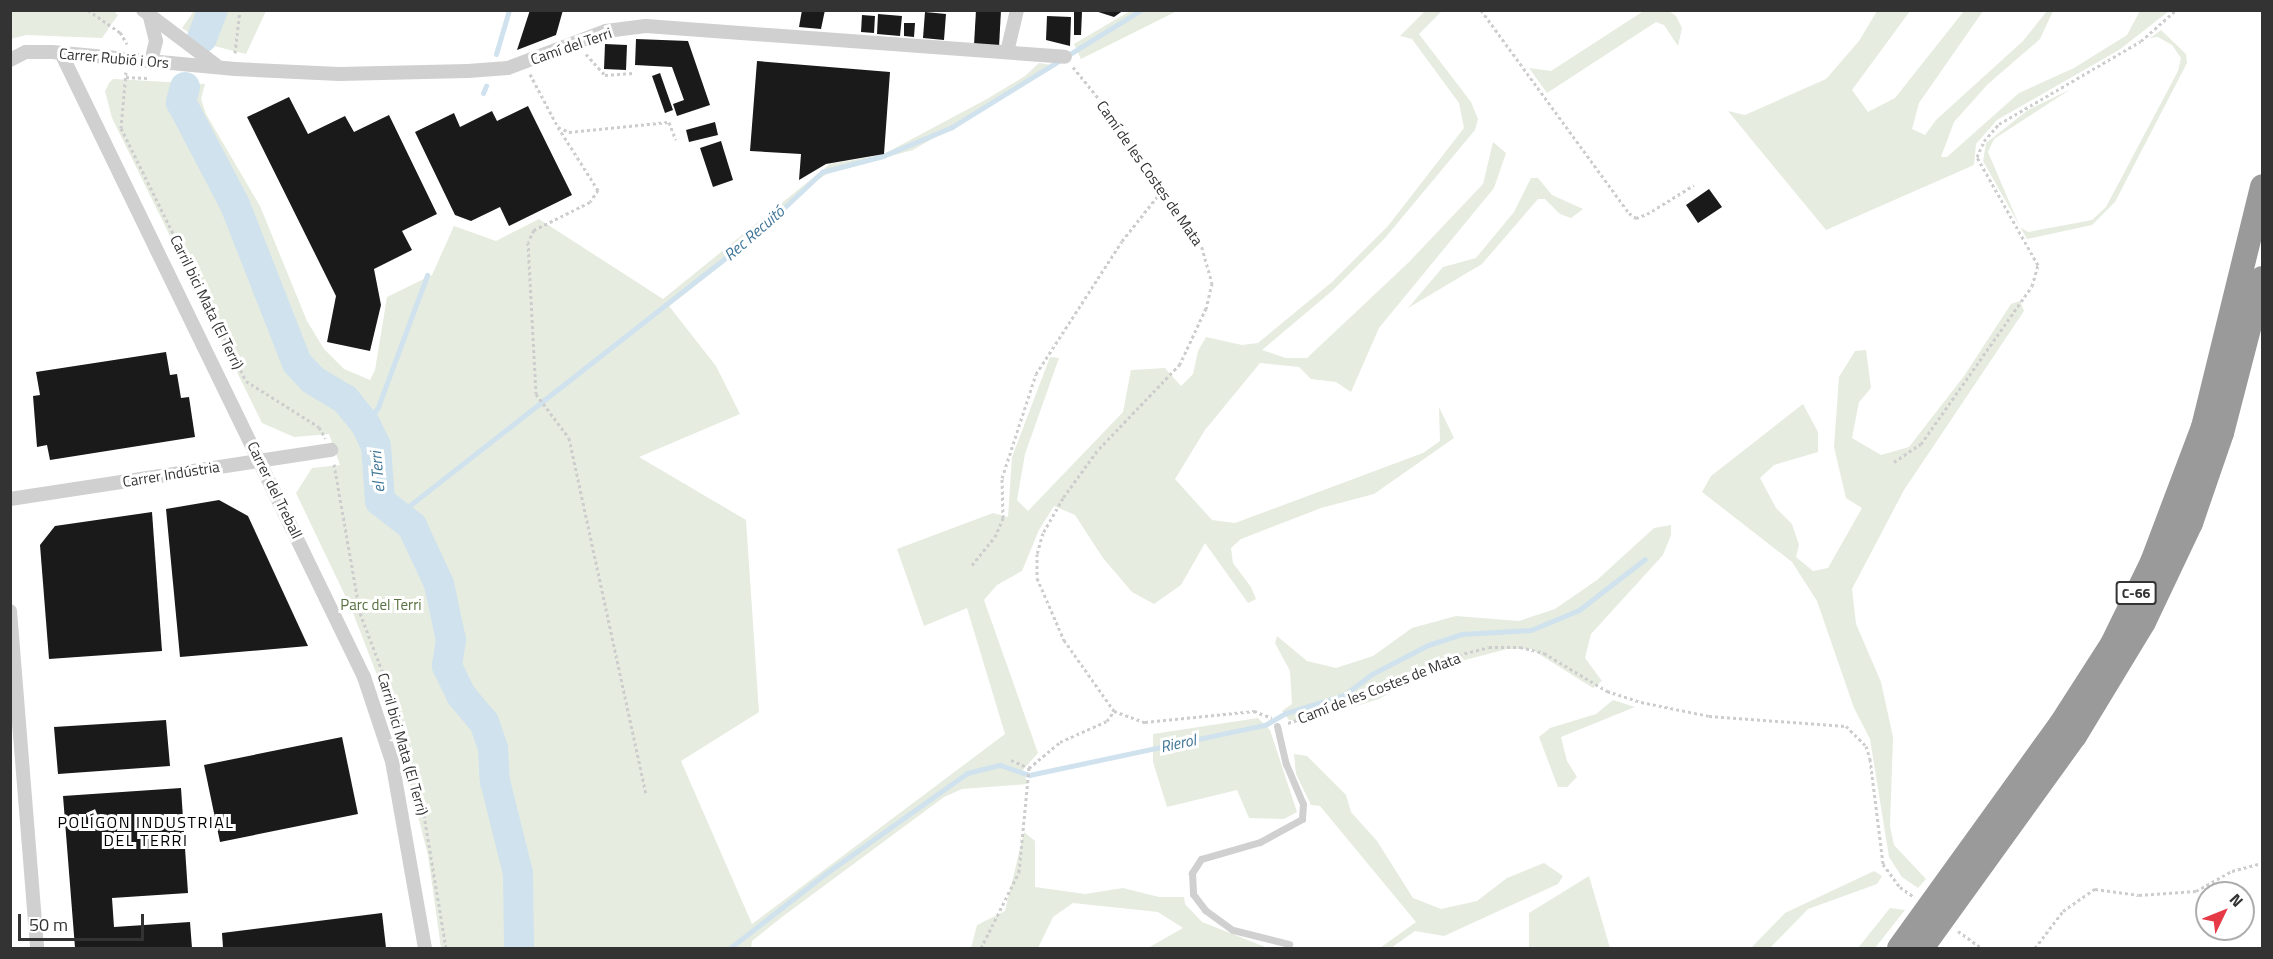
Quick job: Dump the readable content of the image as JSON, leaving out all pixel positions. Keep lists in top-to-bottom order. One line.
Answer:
{"streets":{"highway":["C-66"],"street":["Camí del Terri","Carrer Rubió i Ors","Carrer Indústria","Carrer del Treball"],"path":["Camí de les Costes de Mata","Carril bici Mata (El Terri)"]},"crossings":[["Camí del Terri","Carrer Rubió i Ors"],["Camí del Terri","Camí de les Costes de Mata"],["Carrer Rubió i Ors","Carril bici Mata (El Terri)"],["Carrer Rubió i Ors","Carrer del Treball"],["Carril bici Mata (El Terri)","Carrer Indústria"],["Carrer Indústria","Carrer del Treball"]],"districts":["POLÍGON INDUSTRIAL DEL TERRI"],"water":["Rec Recuitó","el Terri","Rierol"],"parks":["Parc del Terri"],"scale_bar":"50 m","north":"top right"}
